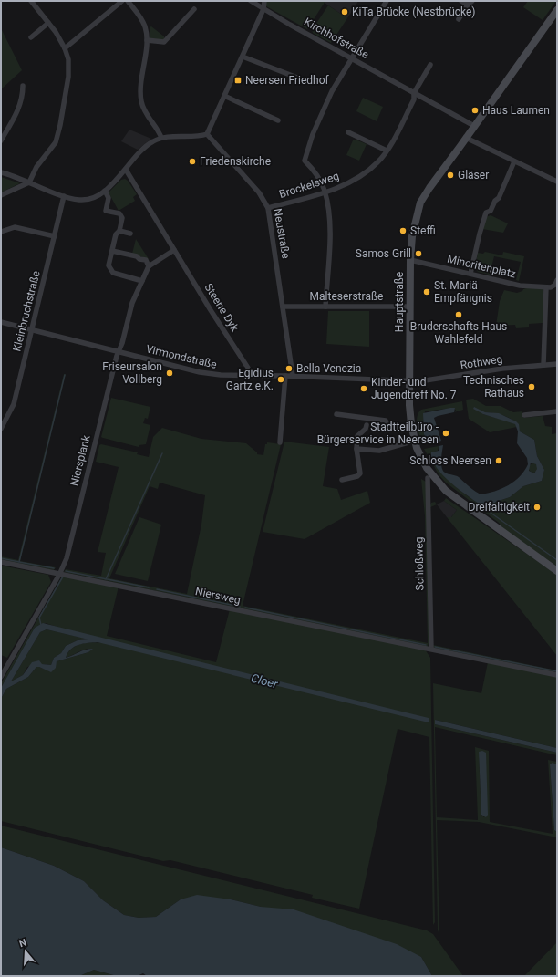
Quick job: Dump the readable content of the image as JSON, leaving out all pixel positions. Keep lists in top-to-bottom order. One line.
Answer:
{"streets":{"street":["Kirchhofstraße","Brockelsweg","Neustraße","Minoritenplatz","Malteserstraße","Hauptstraße","Steene Dyk","Kleinbruchstraße","Virmondstraße","Rothweg","Niersplank","Schloßweg","Niersweg"]},"crossings":[["Kirchhofstraße","Brockelsweg"],["Kirchhofstraße","Hauptstraße"],["Brockelsweg","Neustraße"],["Neustraße","Malteserstraße"],["Neustraße","Virmondstraße"],["Minoritenplatz","Hauptstraße"],["Malteserstraße","Hauptstraße"],["Hauptstraße","Virmondstraße"],["Hauptstraße","Rothweg"],["Steene Dyk","Virmondstraße"],["Kleinbruchstraße","Virmondstraße"],["Virmondstraße","Rothweg"],["Virmondstraße","Niersplank"],["Niersplank","Niersweg"],["Schloßweg","Niersweg"]],"water":["Cloer"],"places":{"other":["KiTa Brücke (Nestbrücke)","Haus Laumen","Friedenskirche","Gläser","Steffi","Samos Grill","St. Mariä Empfängnis","Bruderschafts-Haus Wahlefeld","Bella Venezia","Friseursalon Vollberg","Egidius Gartz e.K.","Technisches Rathaus","Kinder- und Jugendtreff No. 7","Stadtteilbüro - Bürgerservice in Neersen","Schloss Neersen","Dreifaltigkeit"],"transit":["Neersen Friedhof"]},"north":"top"}
